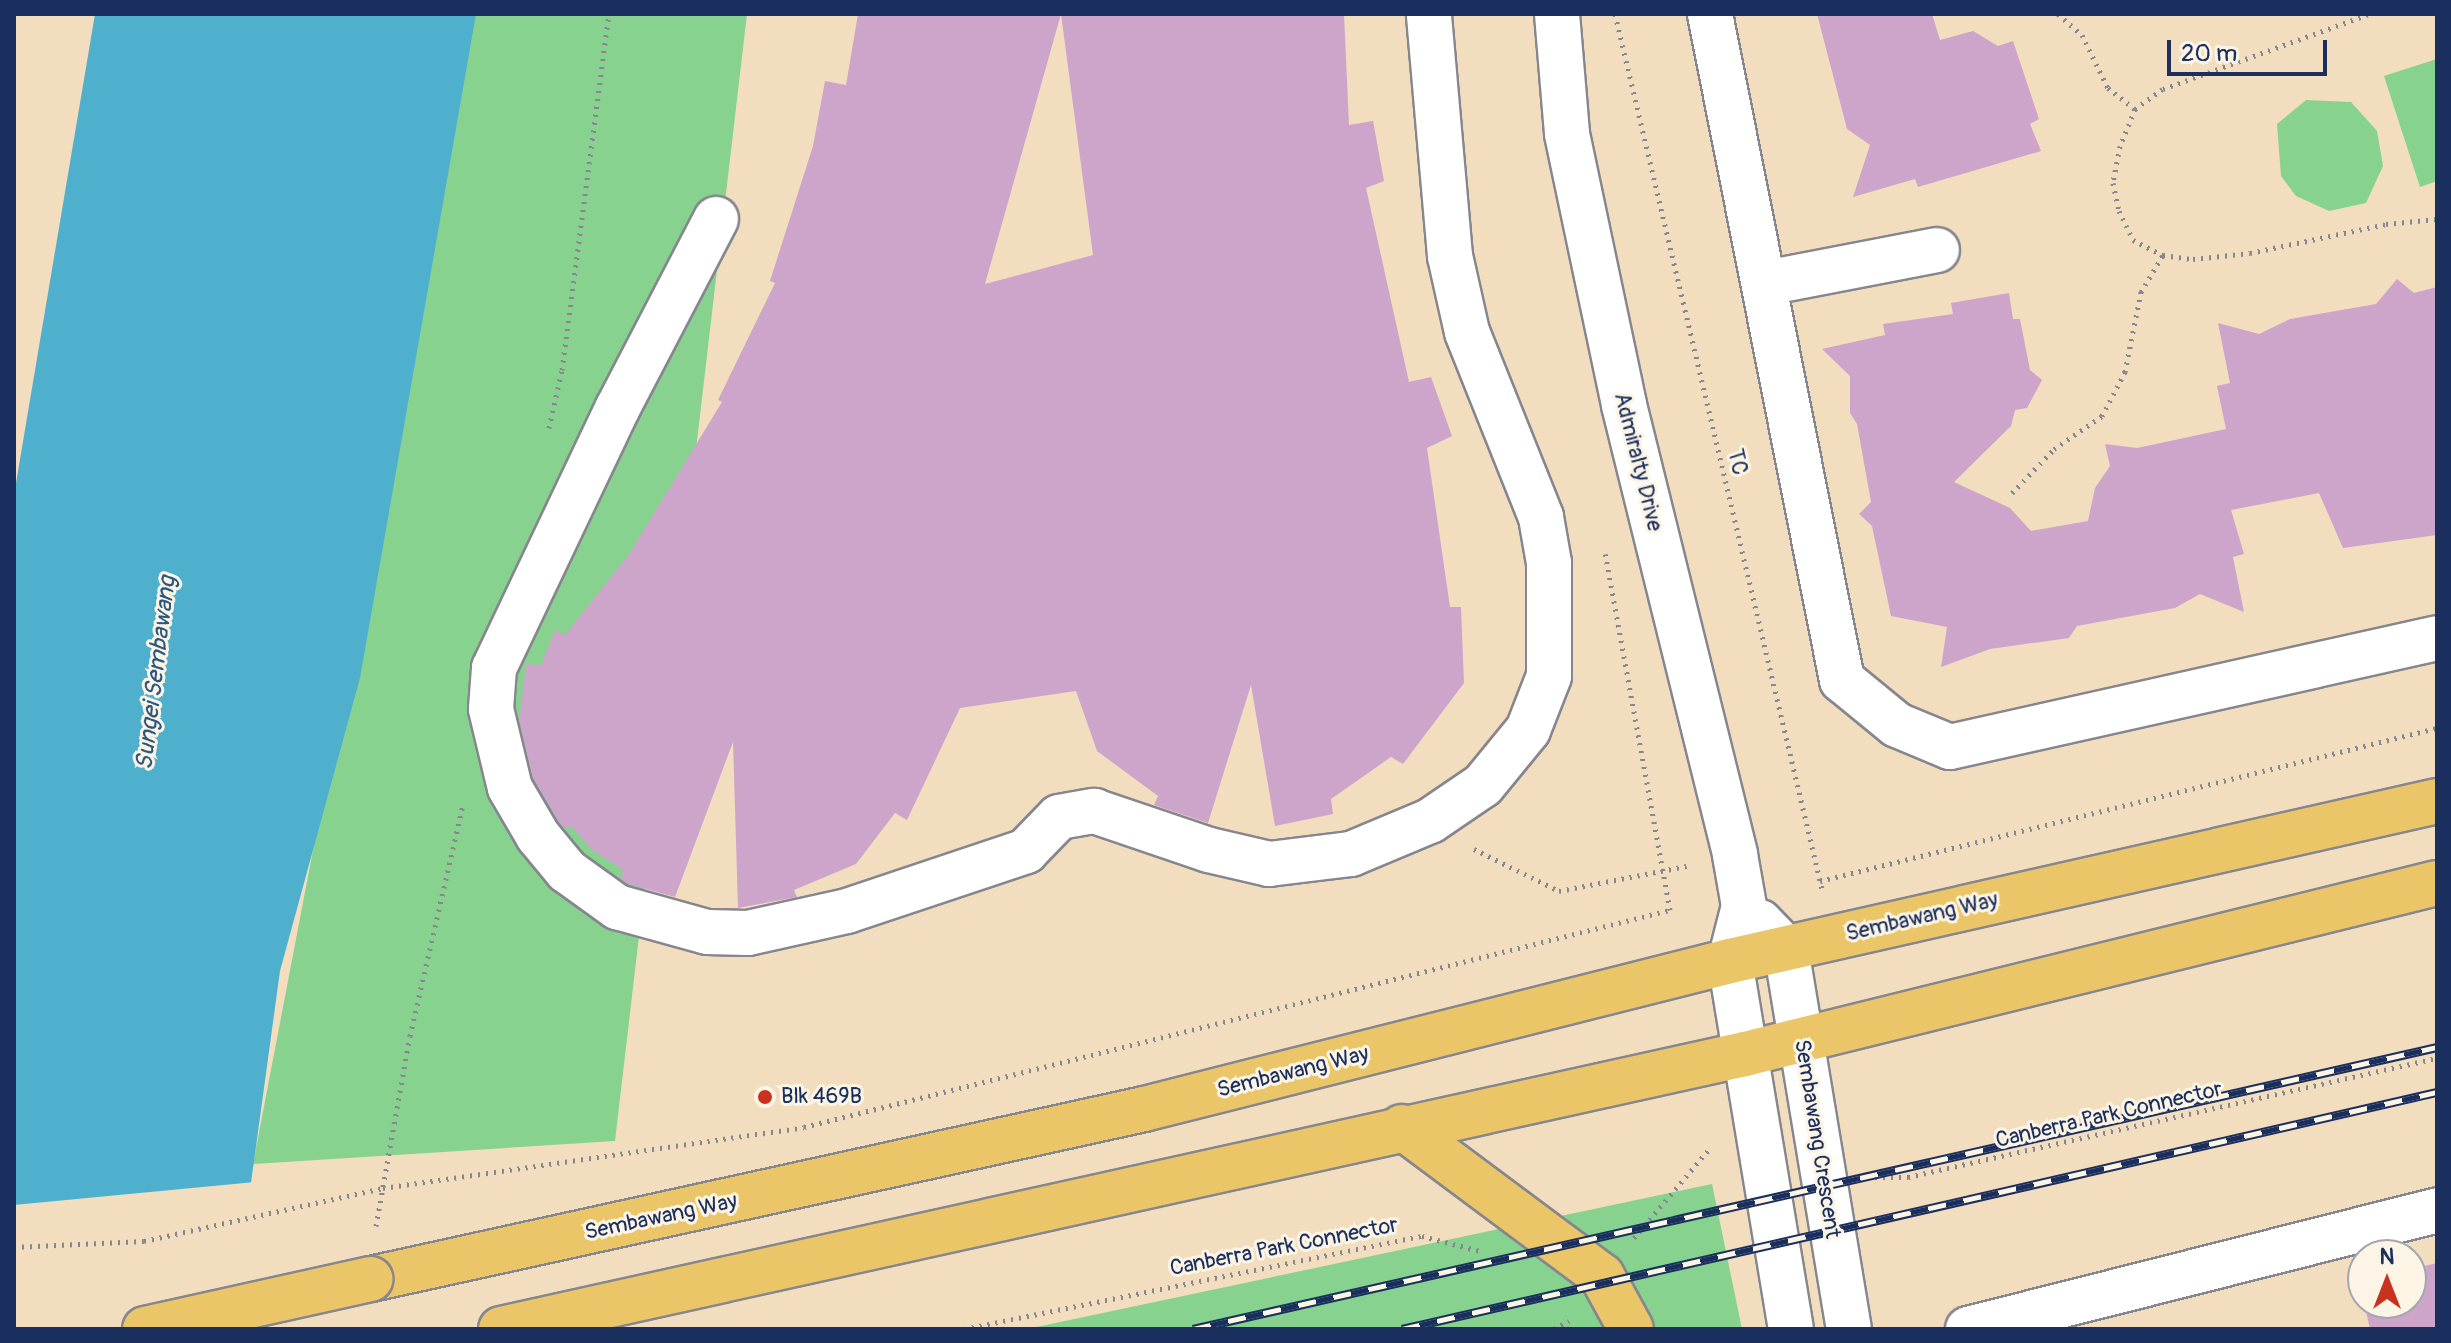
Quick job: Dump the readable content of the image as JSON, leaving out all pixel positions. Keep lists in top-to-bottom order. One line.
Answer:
{"streets":{"main road":["Sembawang Way"],"street":["Admiralty Drive","Sembawang Crescent"],"path":["TC","Canberra Park Connector"]},"crossings":[["Admiralty Drive","Sembawang Way"],["Sembawang Way","Sembawang Crescent"]],"water":["Sungei Sembawang"],"places":["Blk 469B"],"scale_bar":"20 m","north":"top"}
